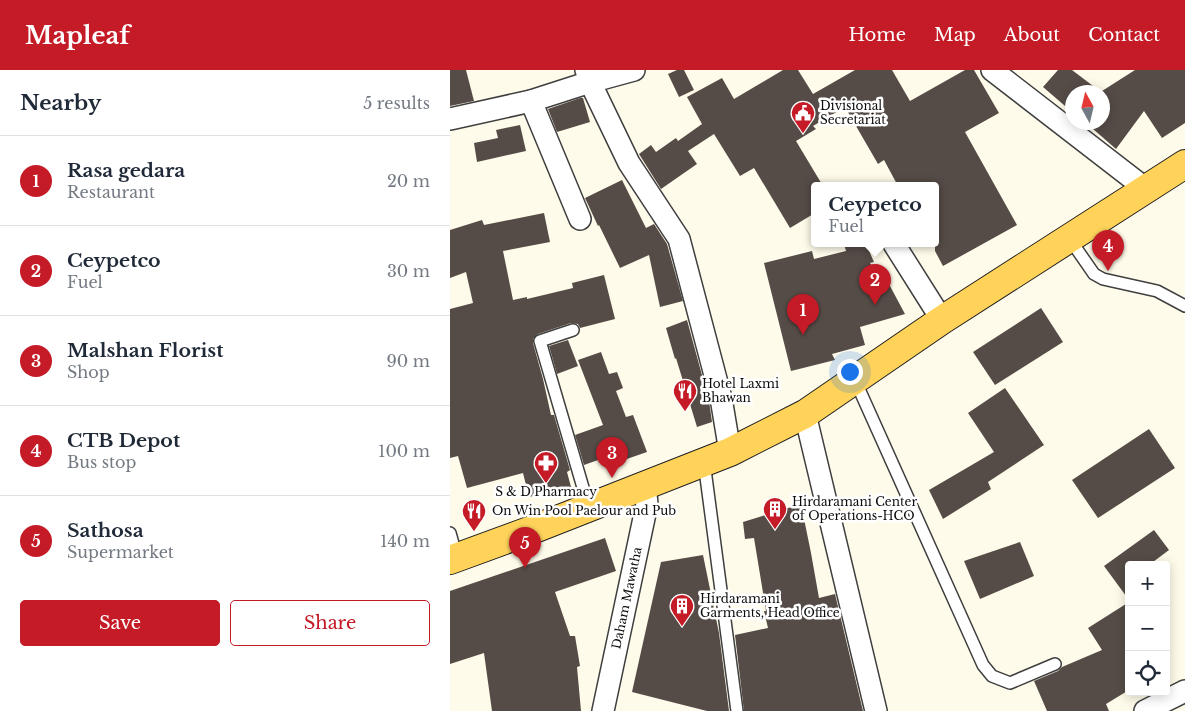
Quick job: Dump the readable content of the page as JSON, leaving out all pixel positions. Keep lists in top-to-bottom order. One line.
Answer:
{"streets":{"street":["Daham Mawatha"]},"places":{"public building":["Divisional Secretariat"],"restaurant":["Hotel Laxmi Bhawan","On Win Pool Paelour and Pub"],"pharmacy":["S & D Pharmacy"],"building":["Hirdaramani Center of Operations-HCO","Hirdaramani Garments, Head Office"]},"north":"top","page":{"header":"Mapleaf","nav":["Home","Map","About","Contact"],"heading":["Nearby","5 results"],"list":[{"mark":"1","name":"Rasa gedara","note":"Restaurant","value":"20 m"},{"mark":"2","name":"Ceypetco","note":"Fuel","value":"30 m"},{"mark":"3","name":"Malshan Florist","note":"Shop","value":"90 m"},{"mark":"4","name":"CTB Depot","note":"Bus stop","value":"100 m"},{"mark":"5","name":"Sathosa","note":"Supermarket","value":"140 m"}],"popup":["Ceypetco","Fuel"],"pins":["4","2","1","3","5"],"map_buttons":["+","−"],"buttons":["Save","Share"]}}
